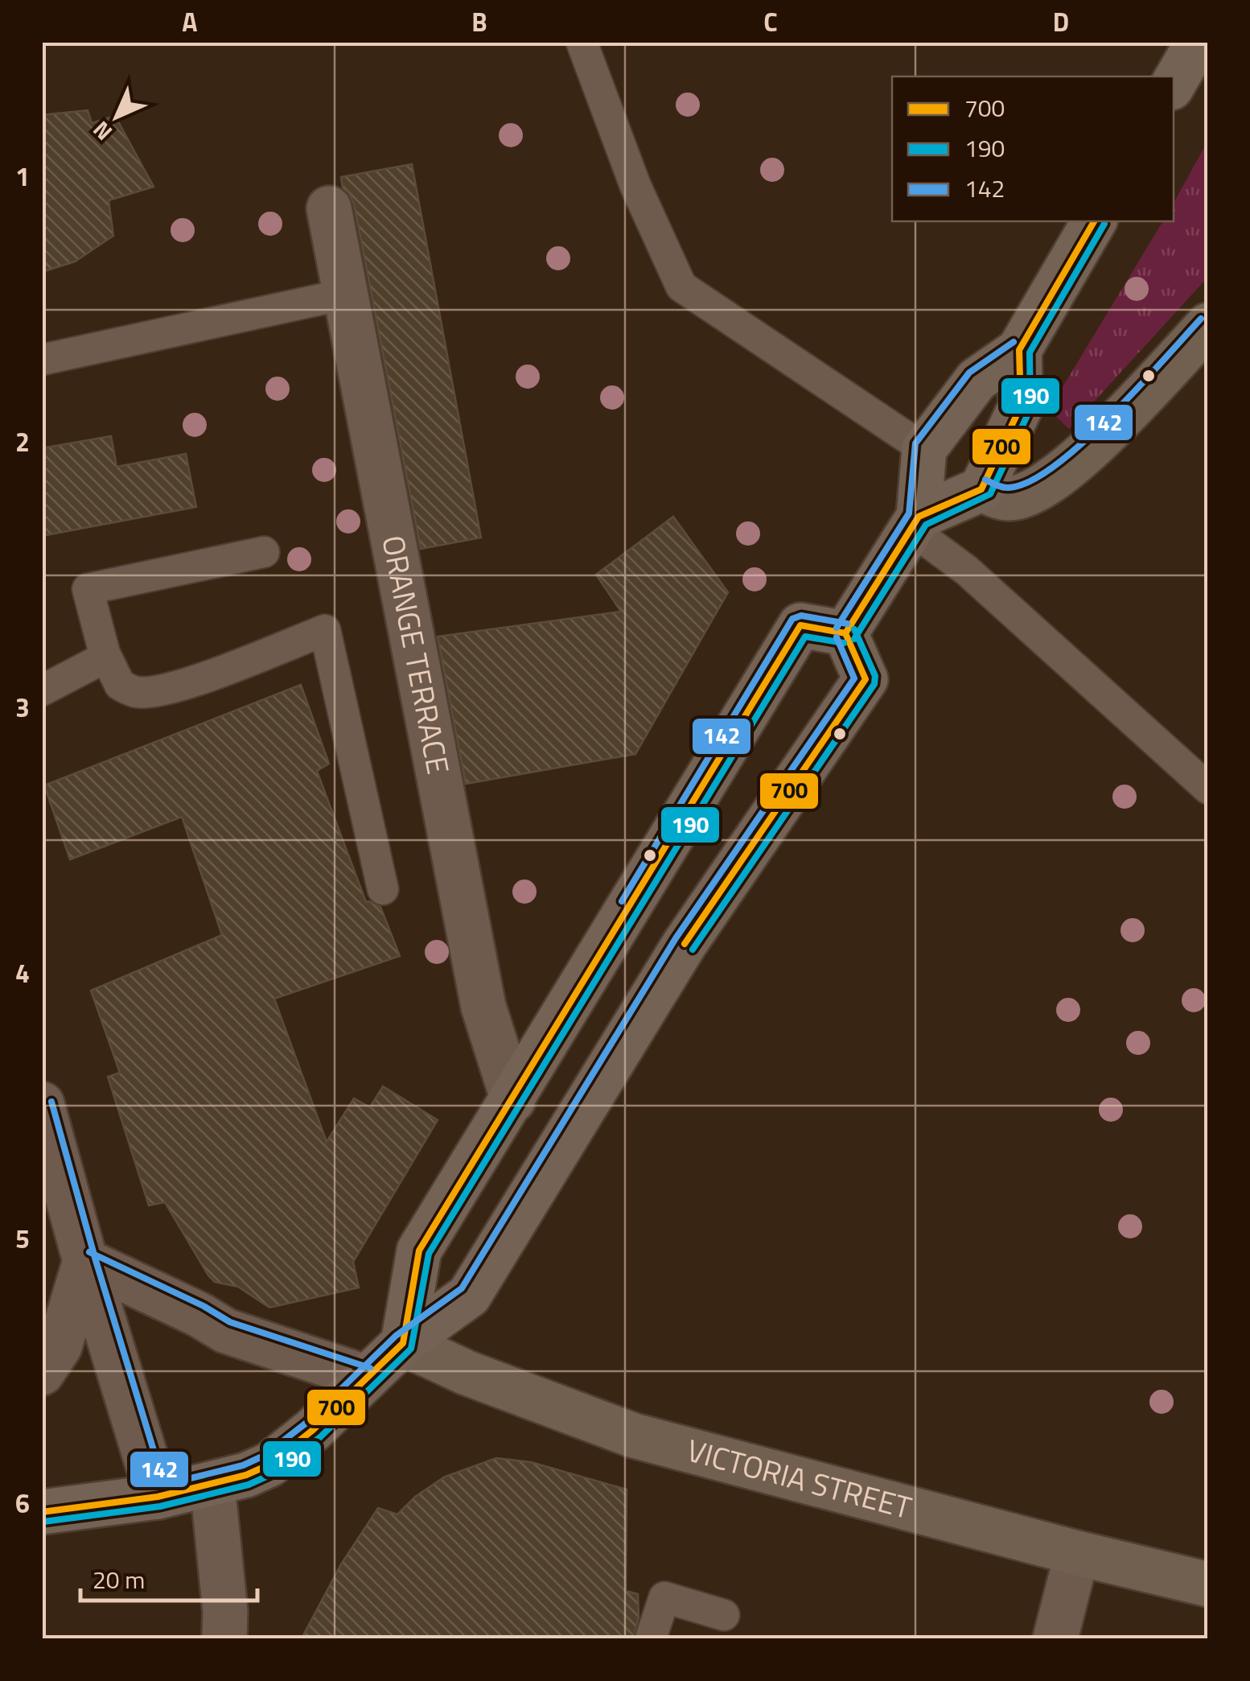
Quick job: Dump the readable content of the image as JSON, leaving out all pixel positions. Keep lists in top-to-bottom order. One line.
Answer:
{"streets":{"main road":["VICTORIA STREET"],"street":["ORANGE TERRACE"]},"lines":["transit line 700","transit line 190","transit line 142"],"legend":["700","190","142"],"scale_bar":"20 m","north":"bottom left","grid":{"columns":["A","B","C","D"],"rows":["1","2","3","4","5","6"]}}
